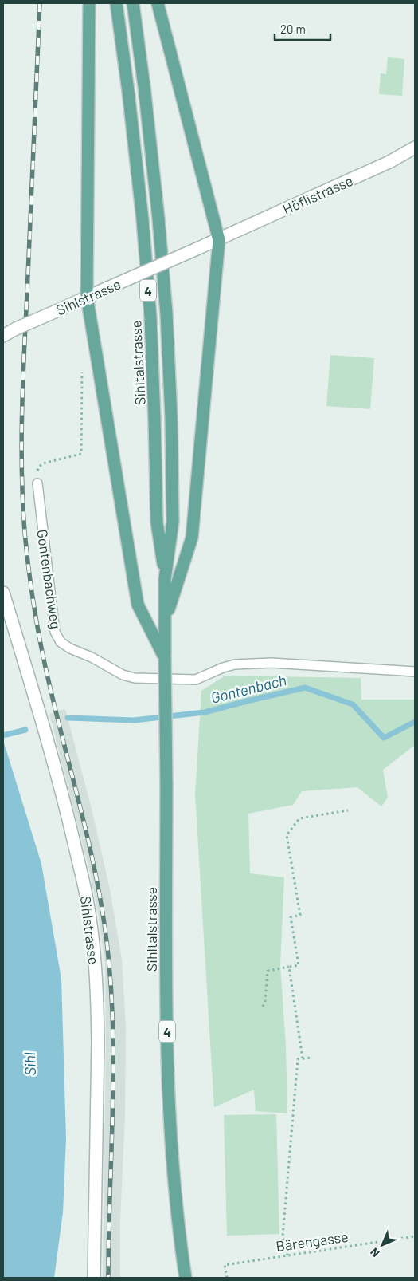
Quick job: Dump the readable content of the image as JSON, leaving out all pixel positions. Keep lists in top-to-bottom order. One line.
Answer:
{"streets":{"main road":["4","Sihltalstrasse"],"street":["Höflistrasse","Sihlstrasse"],"lane":["Gontenbachweg"],"path":["Bärengasse"]},"crossings":[["Höflistrasse","Sihlstrasse"]],"water":["Gontenbach","Sihl"],"scale_bar":"20 m","north":"bottom left"}
